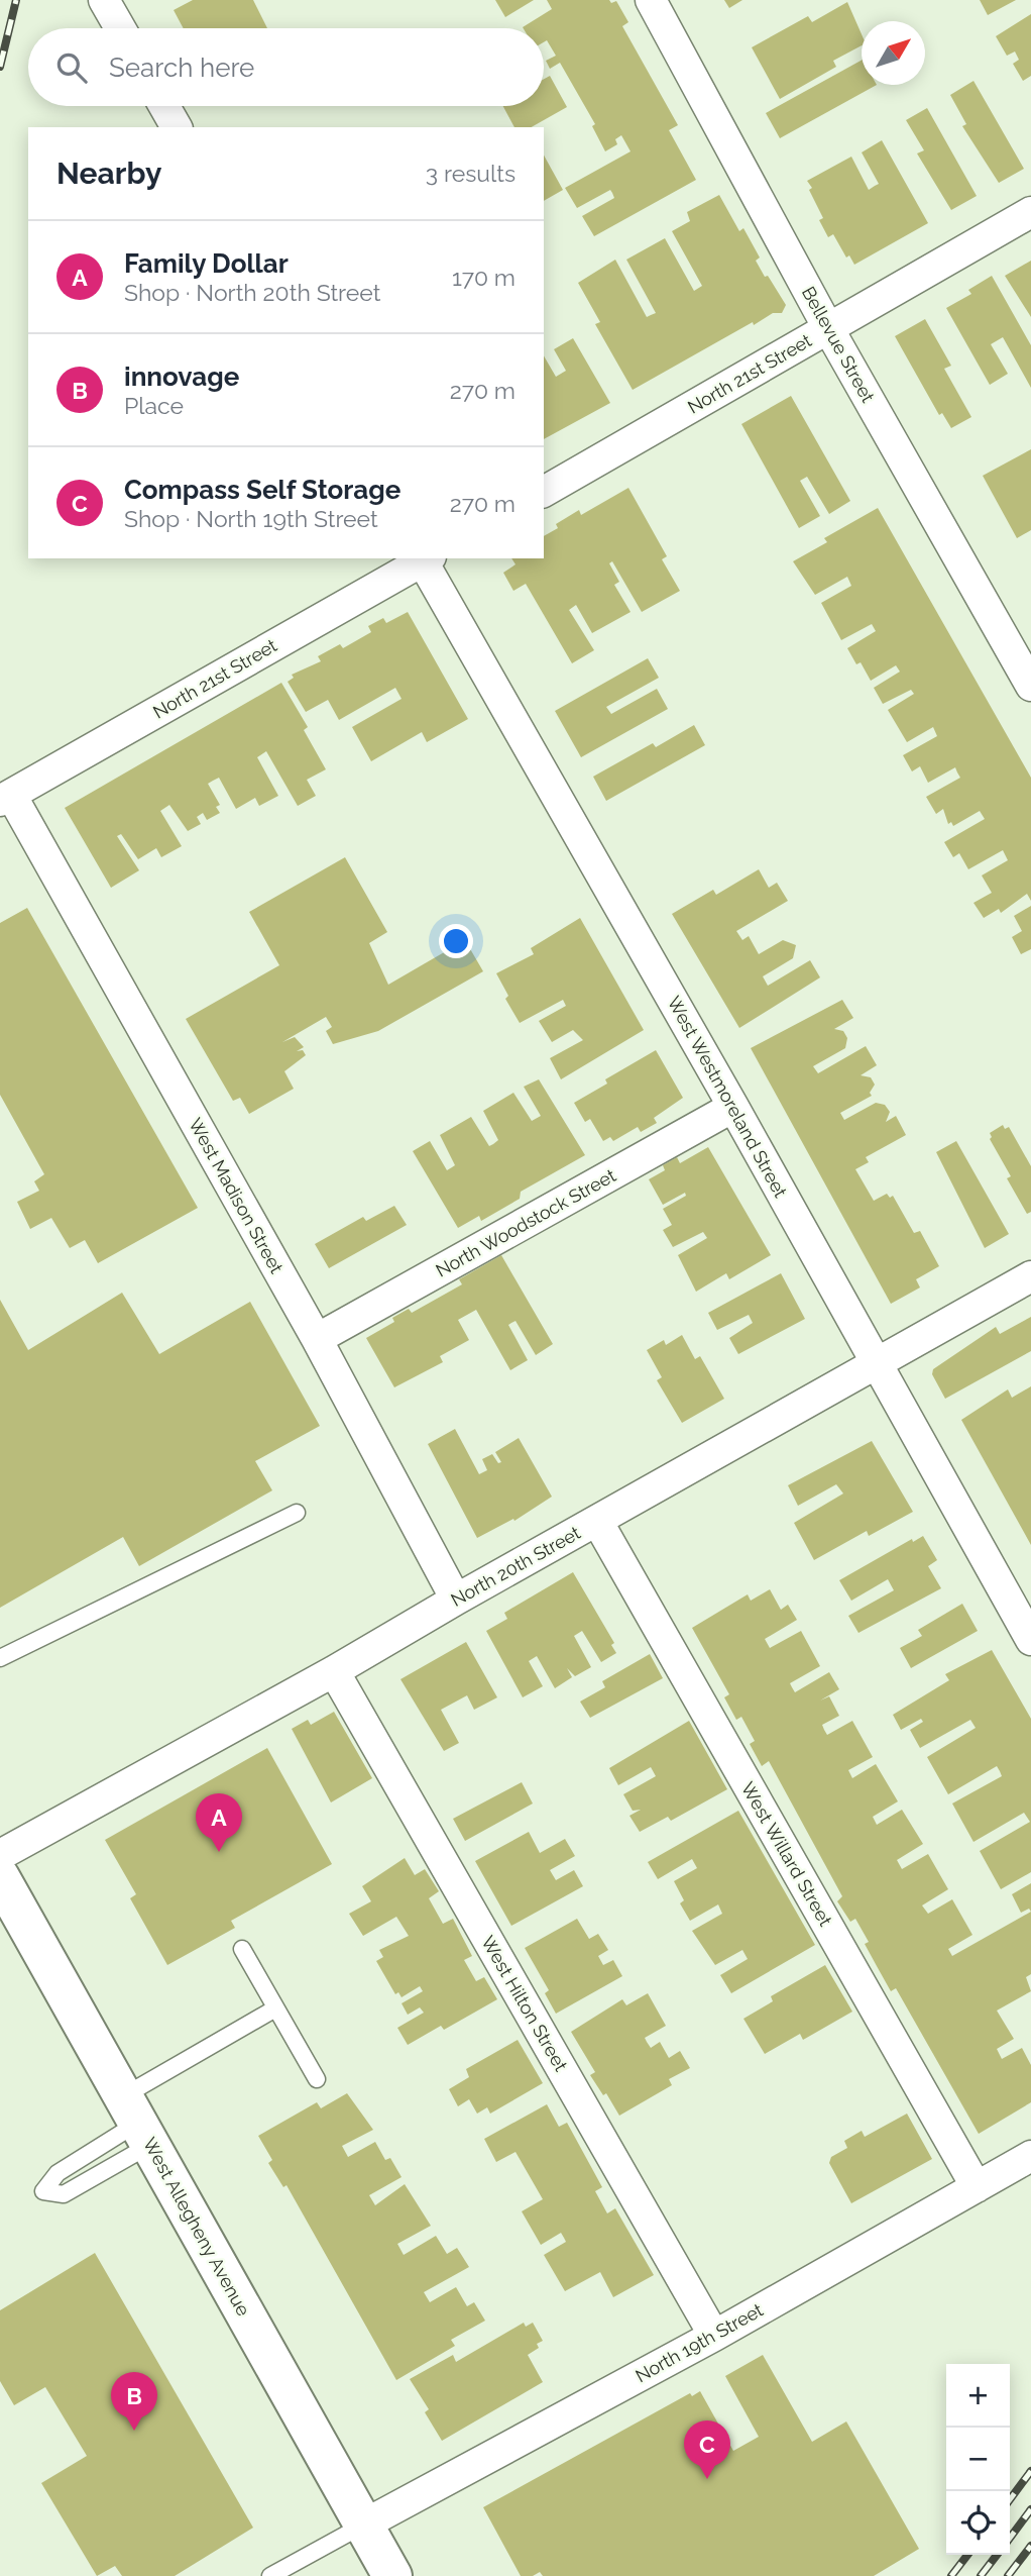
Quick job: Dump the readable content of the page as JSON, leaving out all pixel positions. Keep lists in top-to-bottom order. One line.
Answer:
{"streets":{"main road":["West Allegheny Avenue"],"street":["Bellevue Street","North 21st Street","West Westmoreland Street","West Madison Street","North Woodstock Street","North 20th Street","West Willard Street","West Hilton Street","North 19th Street"]},"crossings":[["Bellevue Street","North 21st Street"],["North 21st Street","West Westmoreland Street"],["North 21st Street","West Madison Street"],["West Westmoreland Street","North Woodstock Street"],["West Westmoreland Street","North 20th Street"],["West Madison Street","North Woodstock Street"],["West Madison Street","North 20th Street"],["North 20th Street","West Willard Street"],["North 20th Street","West Hilton Street"],["West Willard Street","North 19th Street"],["West Hilton Street","North 19th Street"],["West Allegheny Avenue","North 19th Street"]],"north":"top right","page":{"search":"Search here","heading":["Nearby","3 results"],"list":[{"mark":"A","name":"Family Dollar","note":"Shop · North 20th Street","value":"170 m"},{"mark":"B","name":"innovage","note":"Place","value":"270 m"},{"mark":"C","name":"Compass Self Storage","note":"Shop · North 19th Street","value":"270 m"}],"pins":["A","B","C"],"map_buttons":["+","−"]}}
